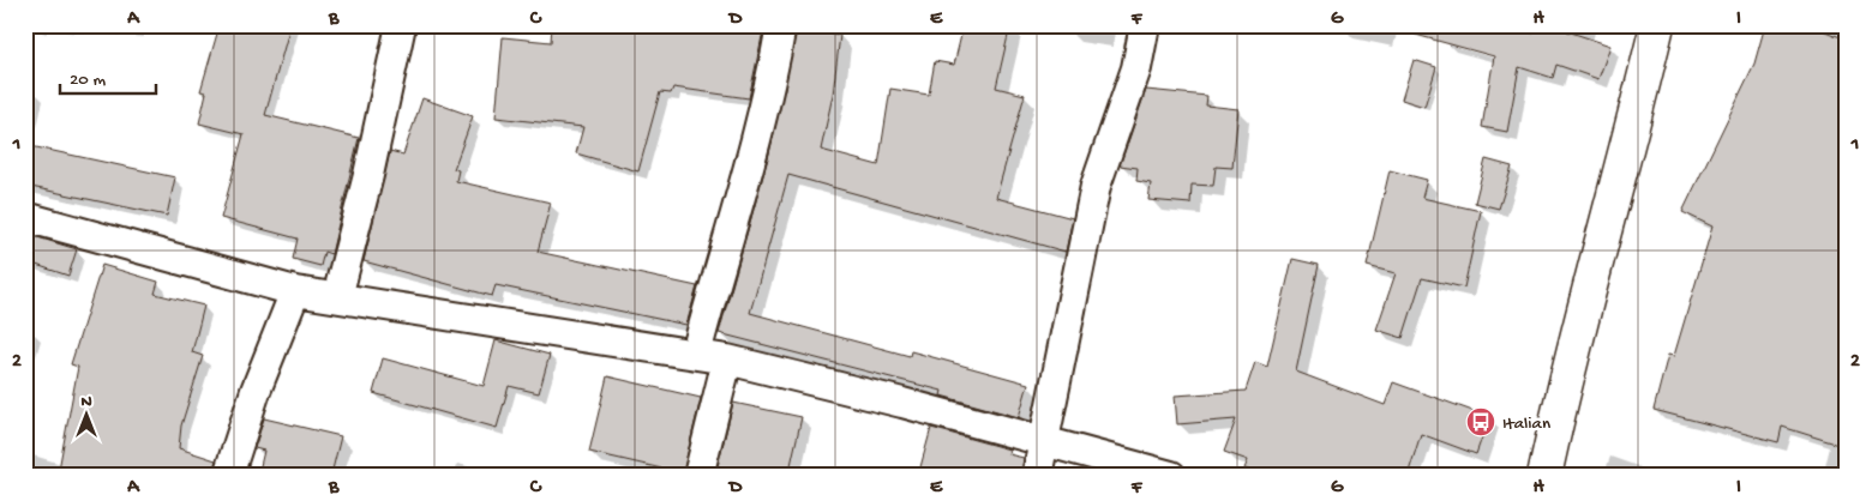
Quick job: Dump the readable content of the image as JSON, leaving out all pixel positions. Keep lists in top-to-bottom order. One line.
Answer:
{"places":{"bus stop":["Italian"]},"scale_bar":"20 m","north":"top","grid":{"columns":["A","B","C","D","E","F","G","H","I"],"rows":["1","2"]}}
